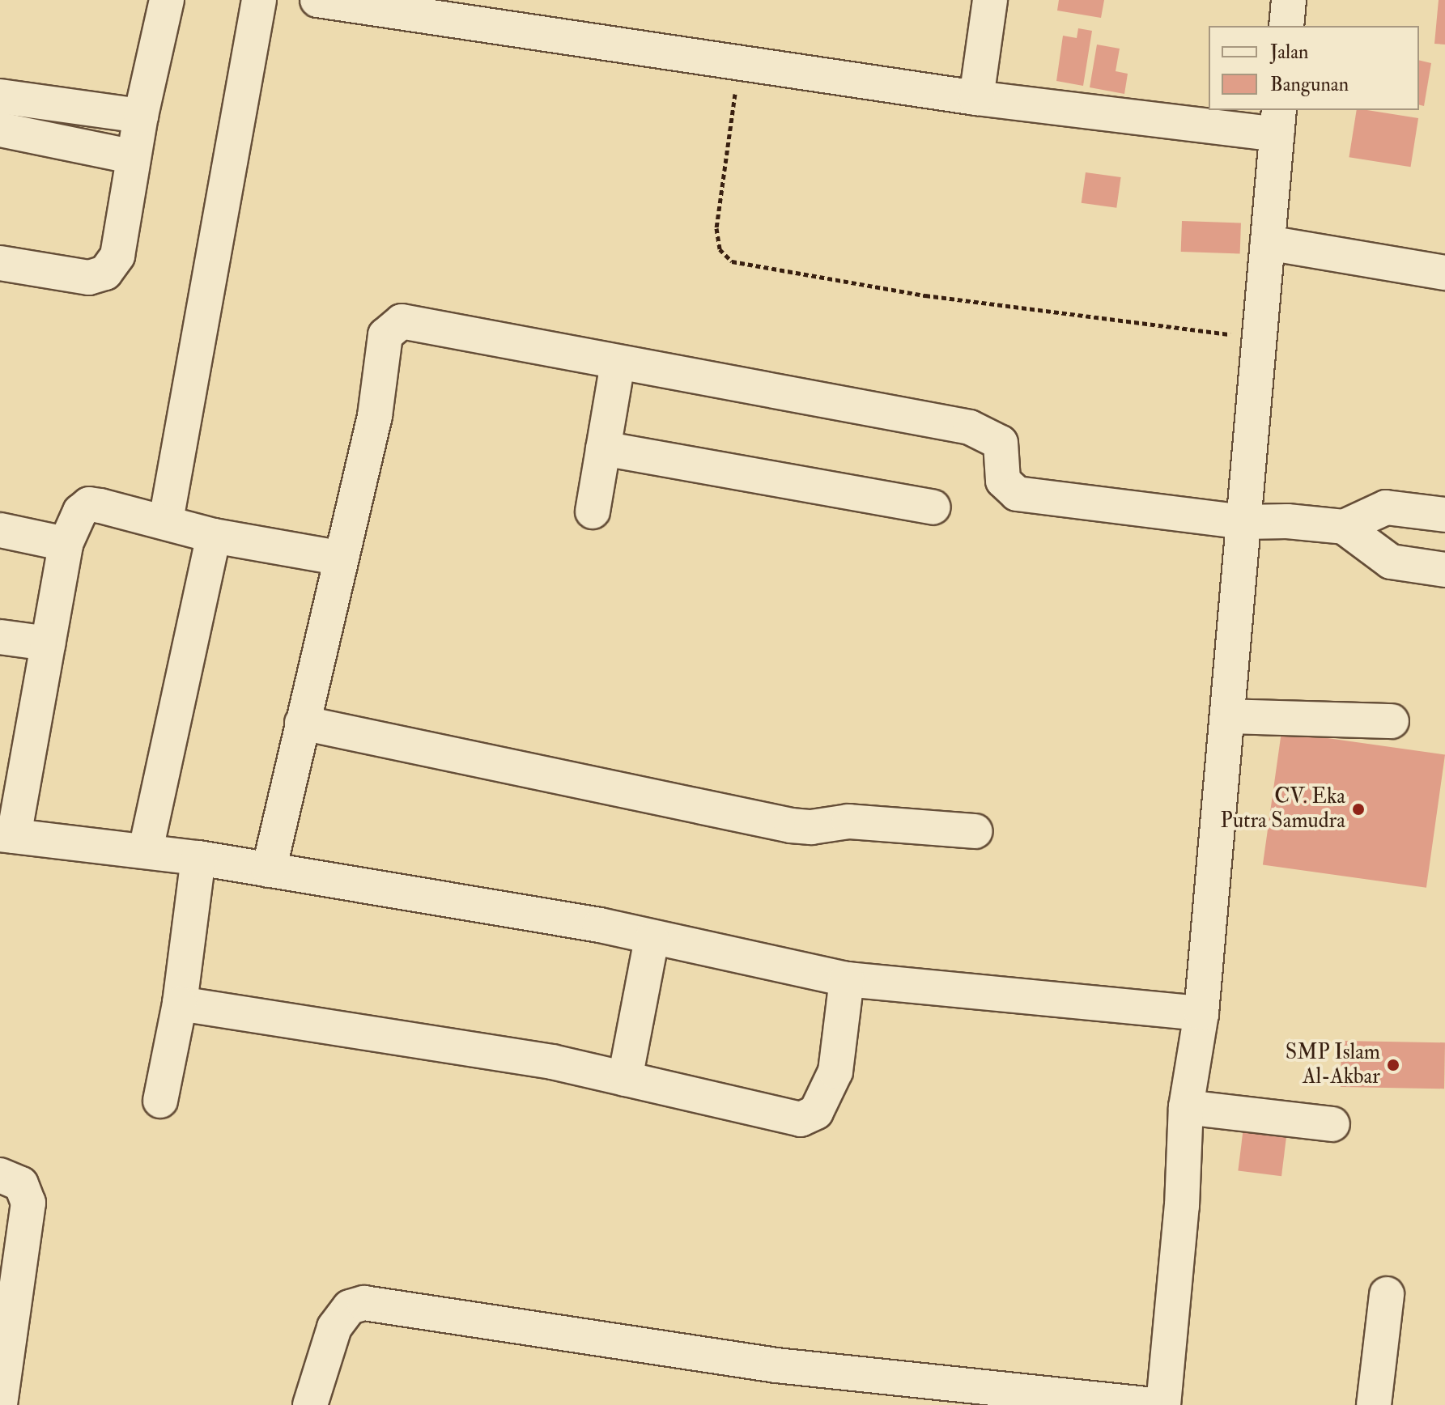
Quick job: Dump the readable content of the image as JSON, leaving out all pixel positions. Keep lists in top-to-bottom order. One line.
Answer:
{"places":["CV. Eka Putra Samudra","SMP Islam Al-Akbar"],"legend":["Jalan","Bangunan"]}
